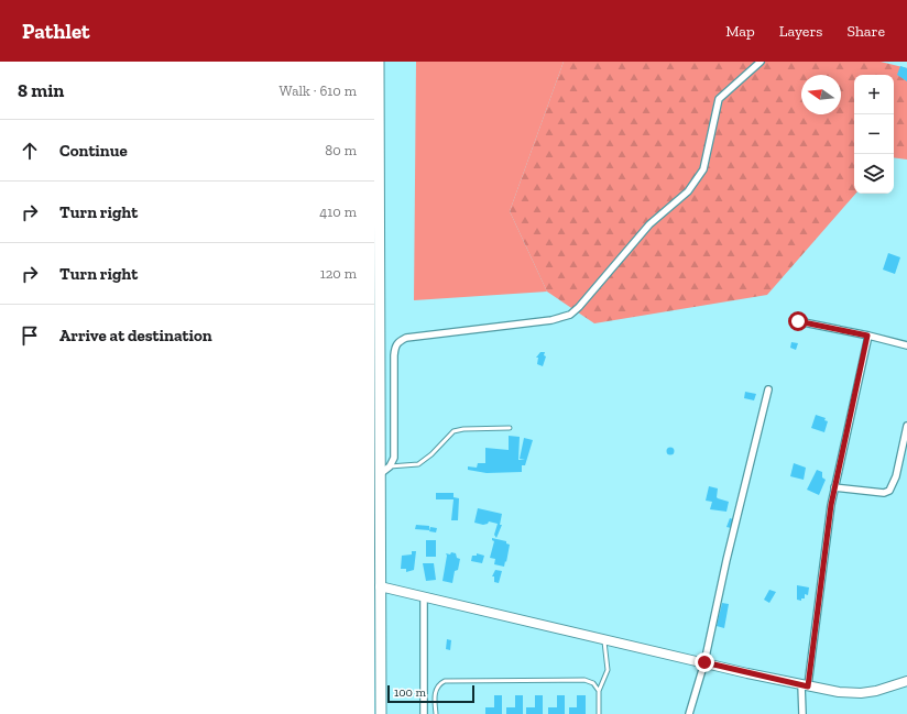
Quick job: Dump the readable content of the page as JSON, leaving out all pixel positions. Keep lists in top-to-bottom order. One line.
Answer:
{"scale_bar":"100 m","north":"left","page":{"header":"Pathlet","nav":["Map","Layers","Share"],"heading":["8 min","Walk · 610 m"],"map_buttons":["+","−"],"list":[["Continue","80 m"],["Turn right","410 m"],["Turn right","120 m"],"Arrive at destination"],"scale":"100 m"}}
